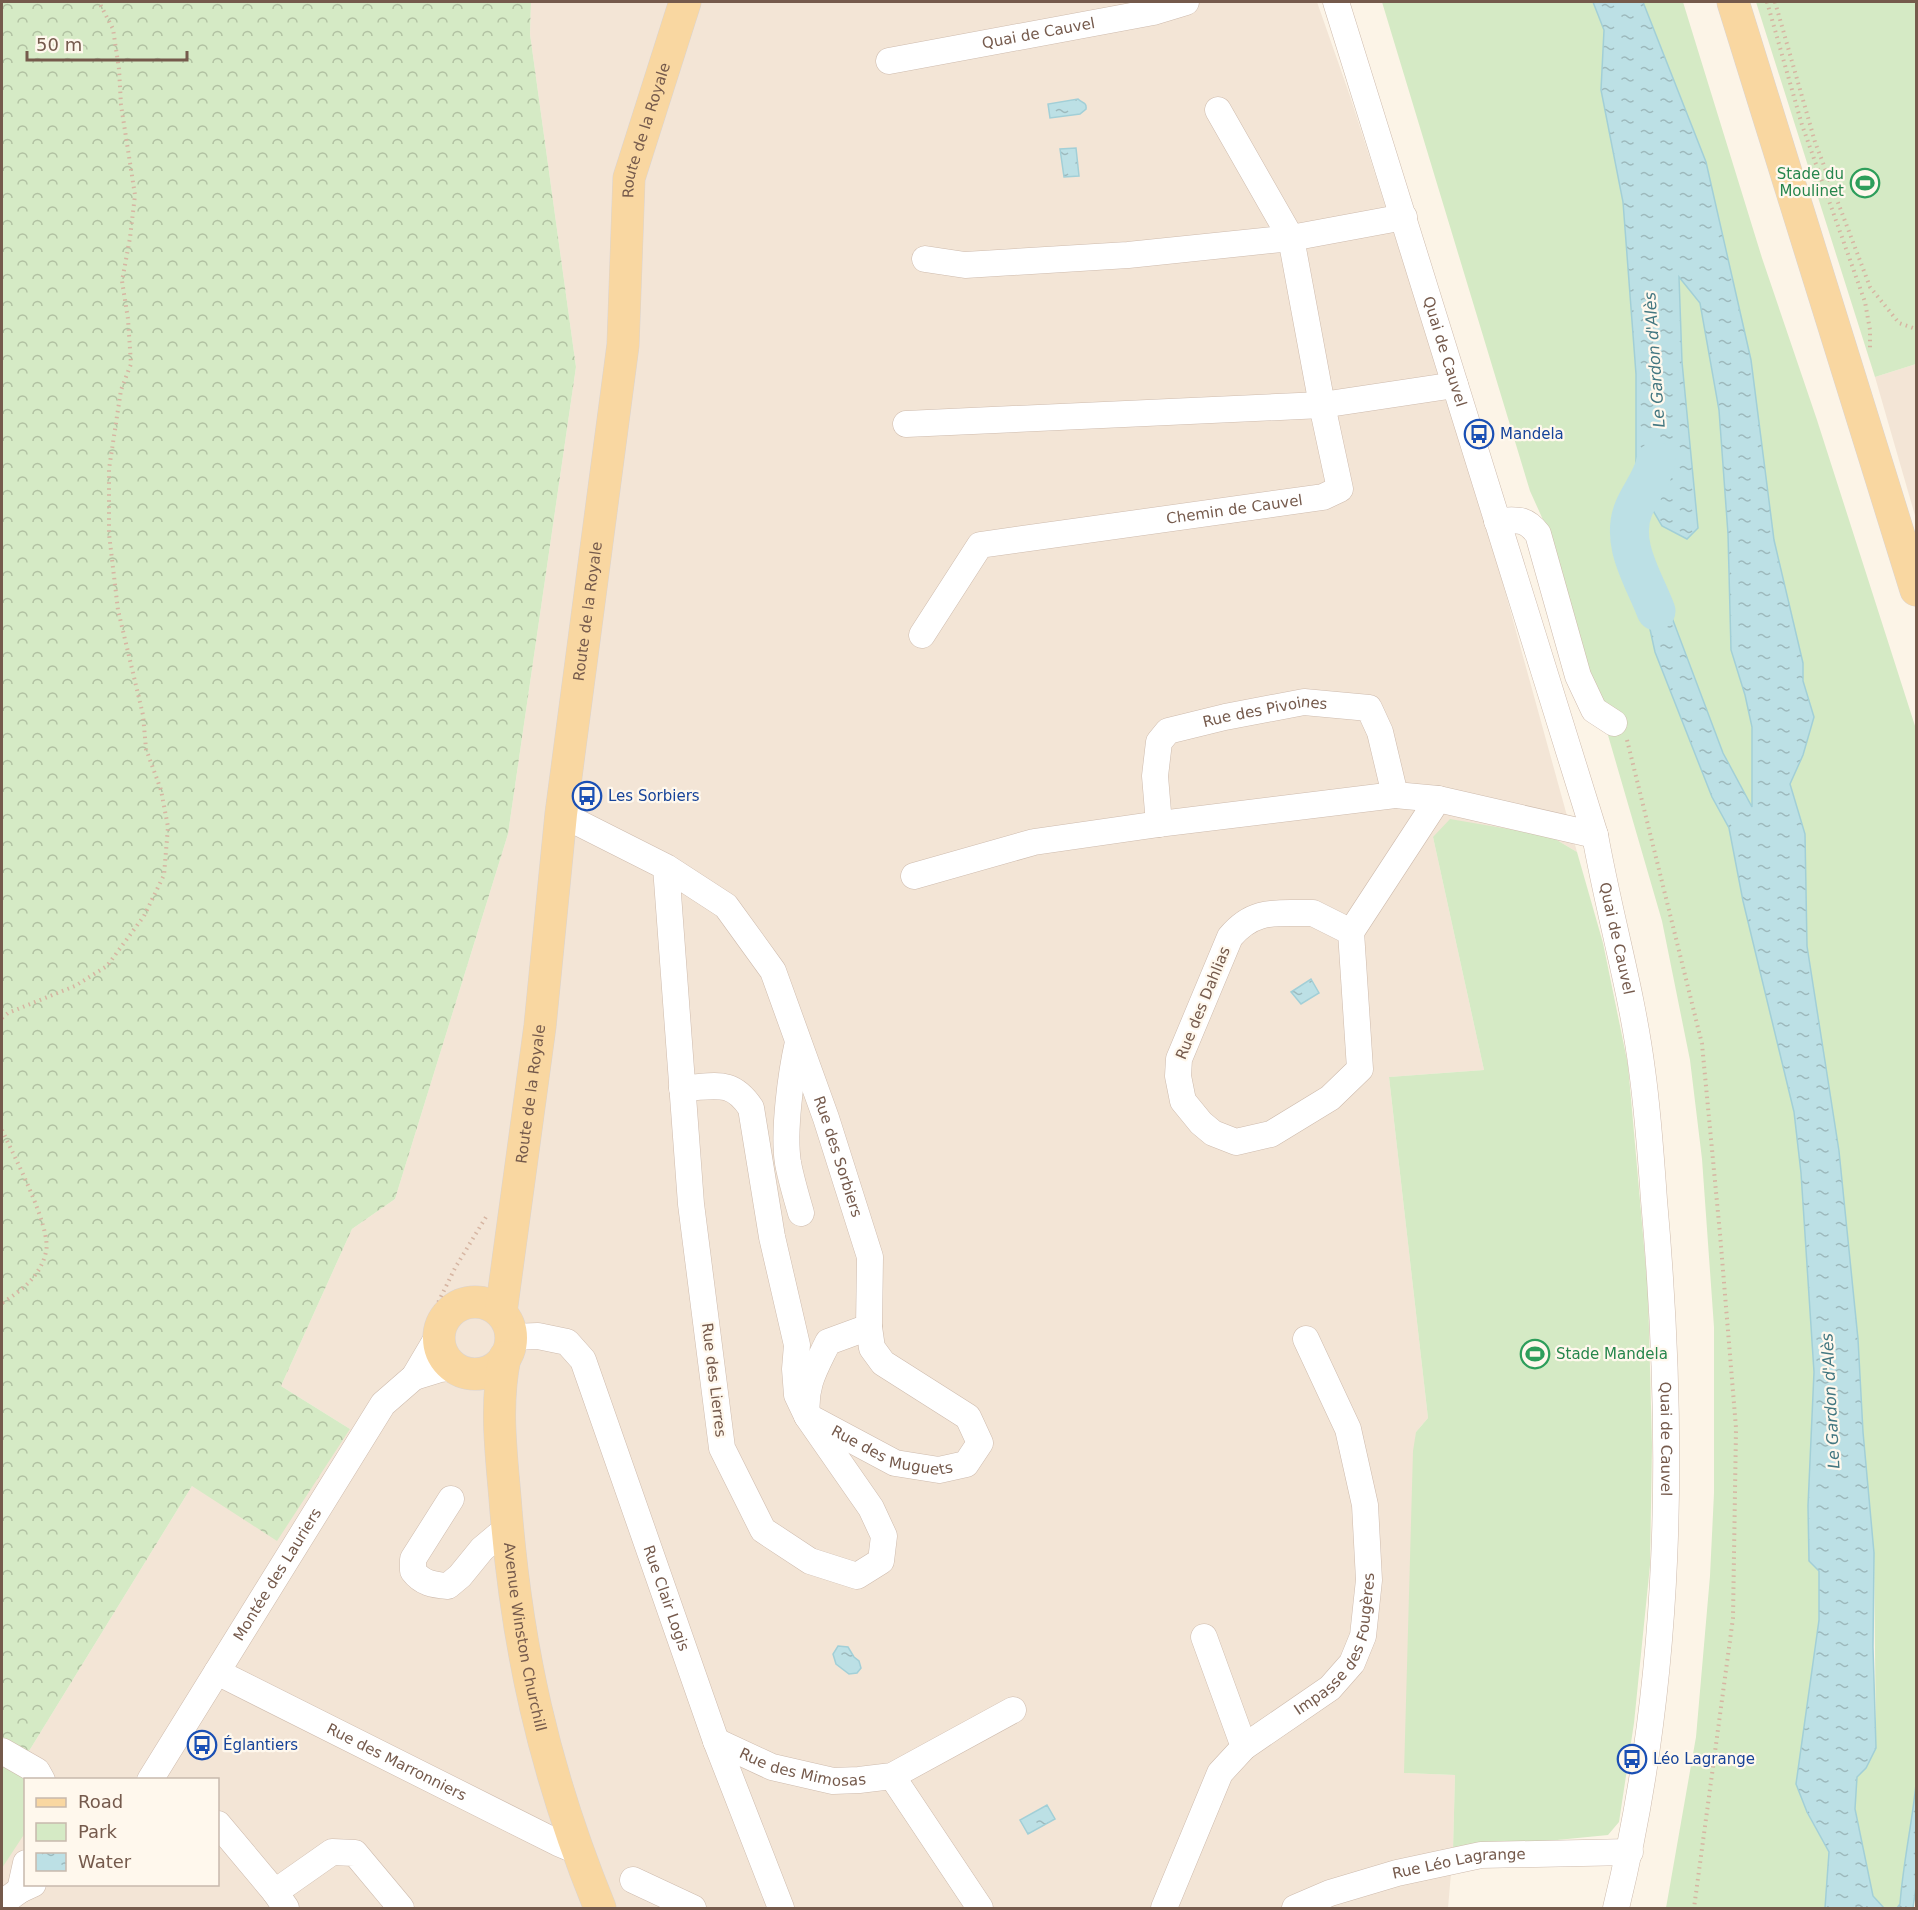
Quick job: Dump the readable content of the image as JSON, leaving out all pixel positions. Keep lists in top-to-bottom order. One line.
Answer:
{"streets":{"main road":["Route de la Royale","Avenue Winston Churchill"],"street":["Quai de Cauvel","Chemin de Cauvel","Rue des Pivoines","Rue des Dahlias","Rue des Sorbiers","Rue des Lierres","Rue des Muguets","Montée des Lauriers","Rue Clair Logis","Impasse des Fougères","Rue des Marronniers","Rue des Mimosas","Rue Léo Lagrange"]},"crossings":[["Quai de Cauvel","Rue Léo Lagrange"],["Route de la Royale","Rue des Sorbiers"],["Route de la Royale","Montée des Lauriers"],["Route de la Royale","Rue Clair Logis"],["Route de la Royale","Avenue Winston Churchill"],["Rue des Sorbiers","Rue des Lierres"],["Rue des Sorbiers","Rue des Muguets"],["Rue des Lierres","Rue des Muguets"],["Montée des Lauriers","Rue Clair Logis"],["Montée des Lauriers","Avenue Winston Churchill"],["Montée des Lauriers","Rue des Marronniers"],["Rue Clair Logis","Avenue Winston Churchill"],["Rue Clair Logis","Rue des Mimosas"],["Avenue Winston Churchill","Rue des Marronniers"]],"water":["Le Gardon d'Alès"],"places":{"sports":["Stade du Moulinet","Stade Mandela"],"bus stop":["Mandela","Les Sorbiers","Églantiers","Léo Lagrange"]},"legend":["Road","Park","Water"],"scale_bar":"50 m"}
